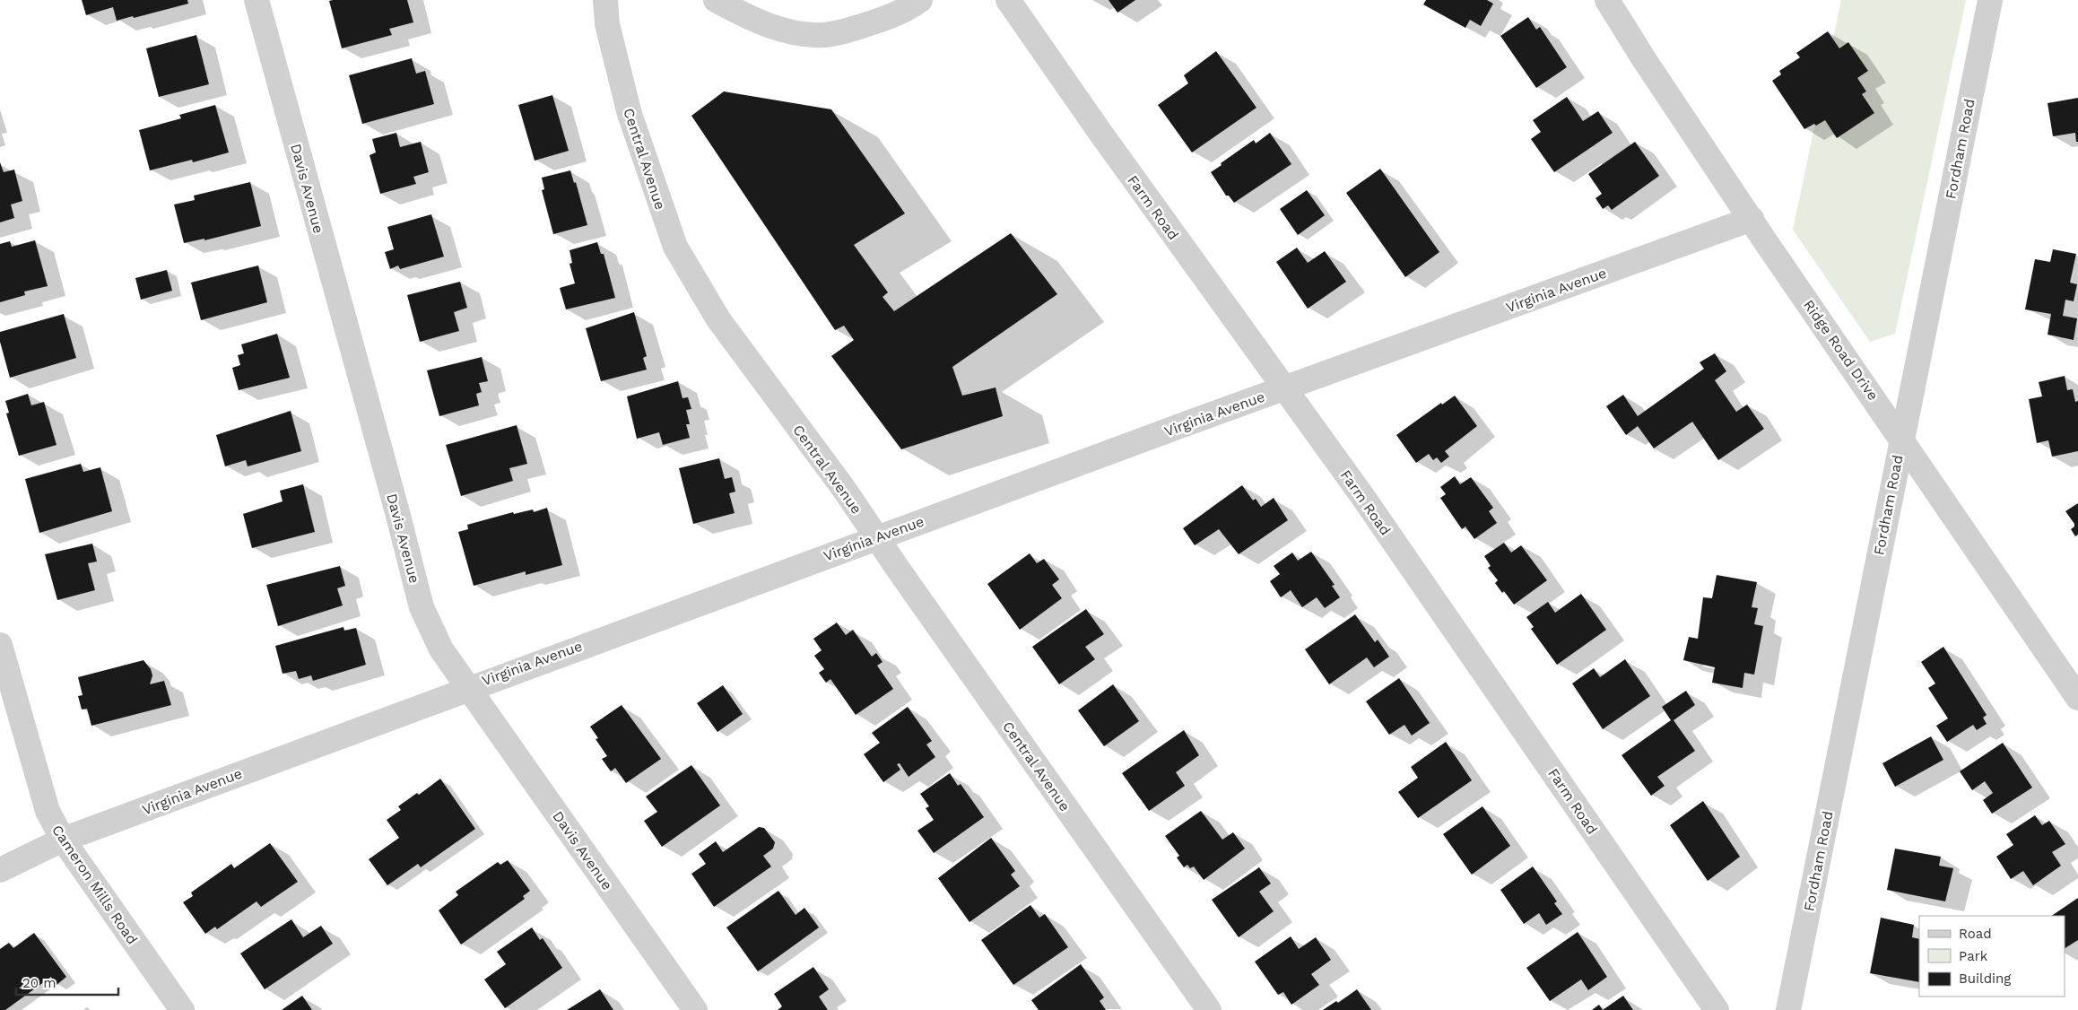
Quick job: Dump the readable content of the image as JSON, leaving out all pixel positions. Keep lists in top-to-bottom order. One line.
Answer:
{"streets":{"street":["Fordham Road","Central Avenue","Davis Avenue","Farm Road","Virginia Avenue","Ridge Road Drive","Cameron Mills Road"]},"crossings":[["Fordham Road","Ridge Road Drive"],["Central Avenue","Virginia Avenue"],["Davis Avenue","Virginia Avenue"],["Farm Road","Virginia Avenue"],["Virginia Avenue","Ridge Road Drive"],["Virginia Avenue","Cameron Mills Road"]],"legend":["Road","Park","Building"],"scale_bar":"20 m"}
